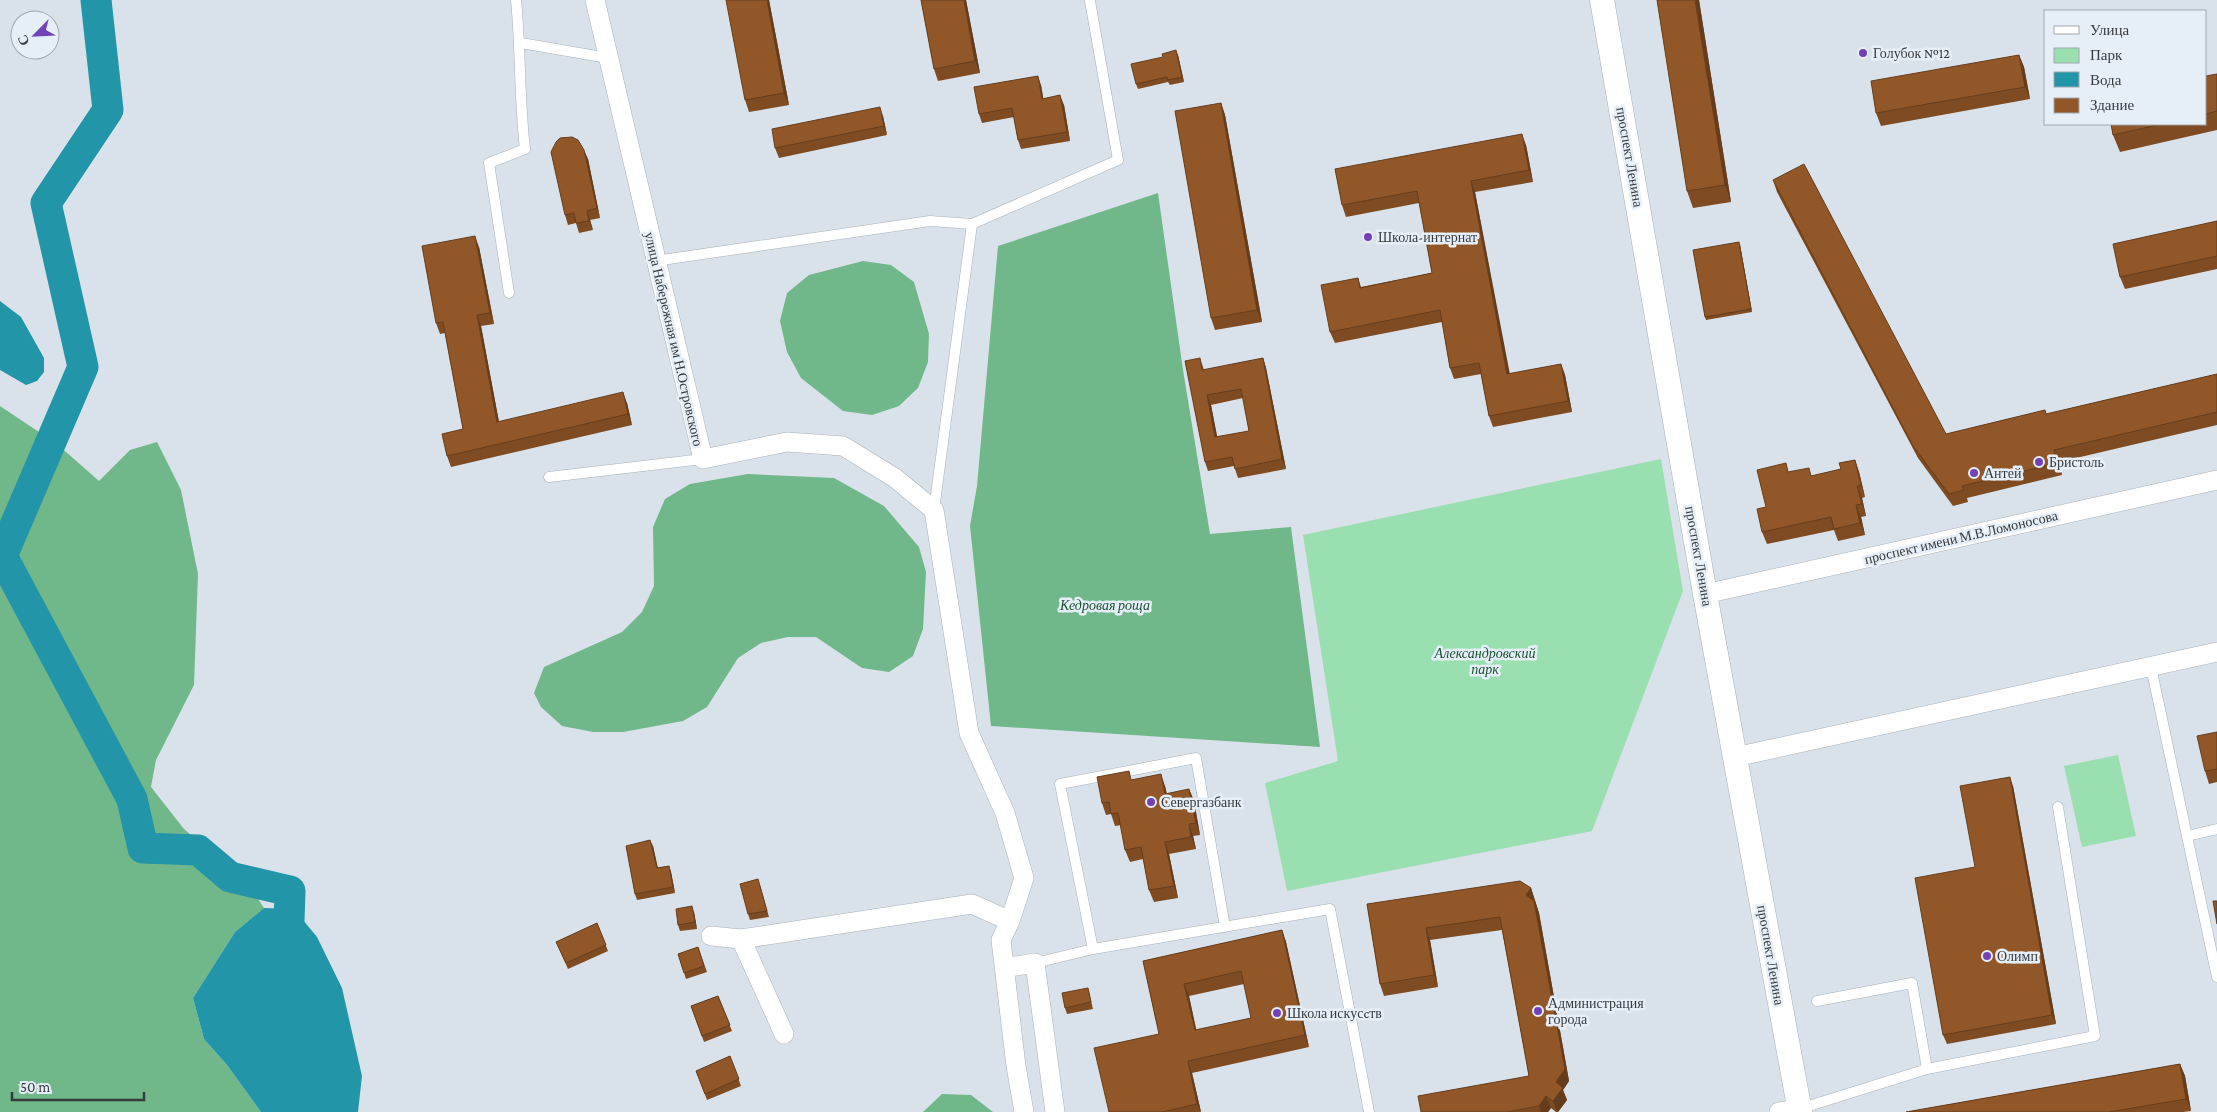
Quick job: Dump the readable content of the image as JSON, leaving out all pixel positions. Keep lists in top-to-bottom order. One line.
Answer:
{"streets":{"street":["проспект Ленина","улица Набережная им Н.Островского","проспект имени М.В.Ломоносова"]},"crossings":[["проспект Ленина","проспект имени М.В.Ломоносова"]],"parks":["Кедровая роща","Александровский парк"],"places":["Голубок №12","Школа-интернат","Бристоль","Антей","Севергазбанк","Олимп","Администрация города","Школа искусcтв"],"legend":["Улица","Парк","Вода","Здание"],"scale_bar":"50 m","north":"bottom left"}
